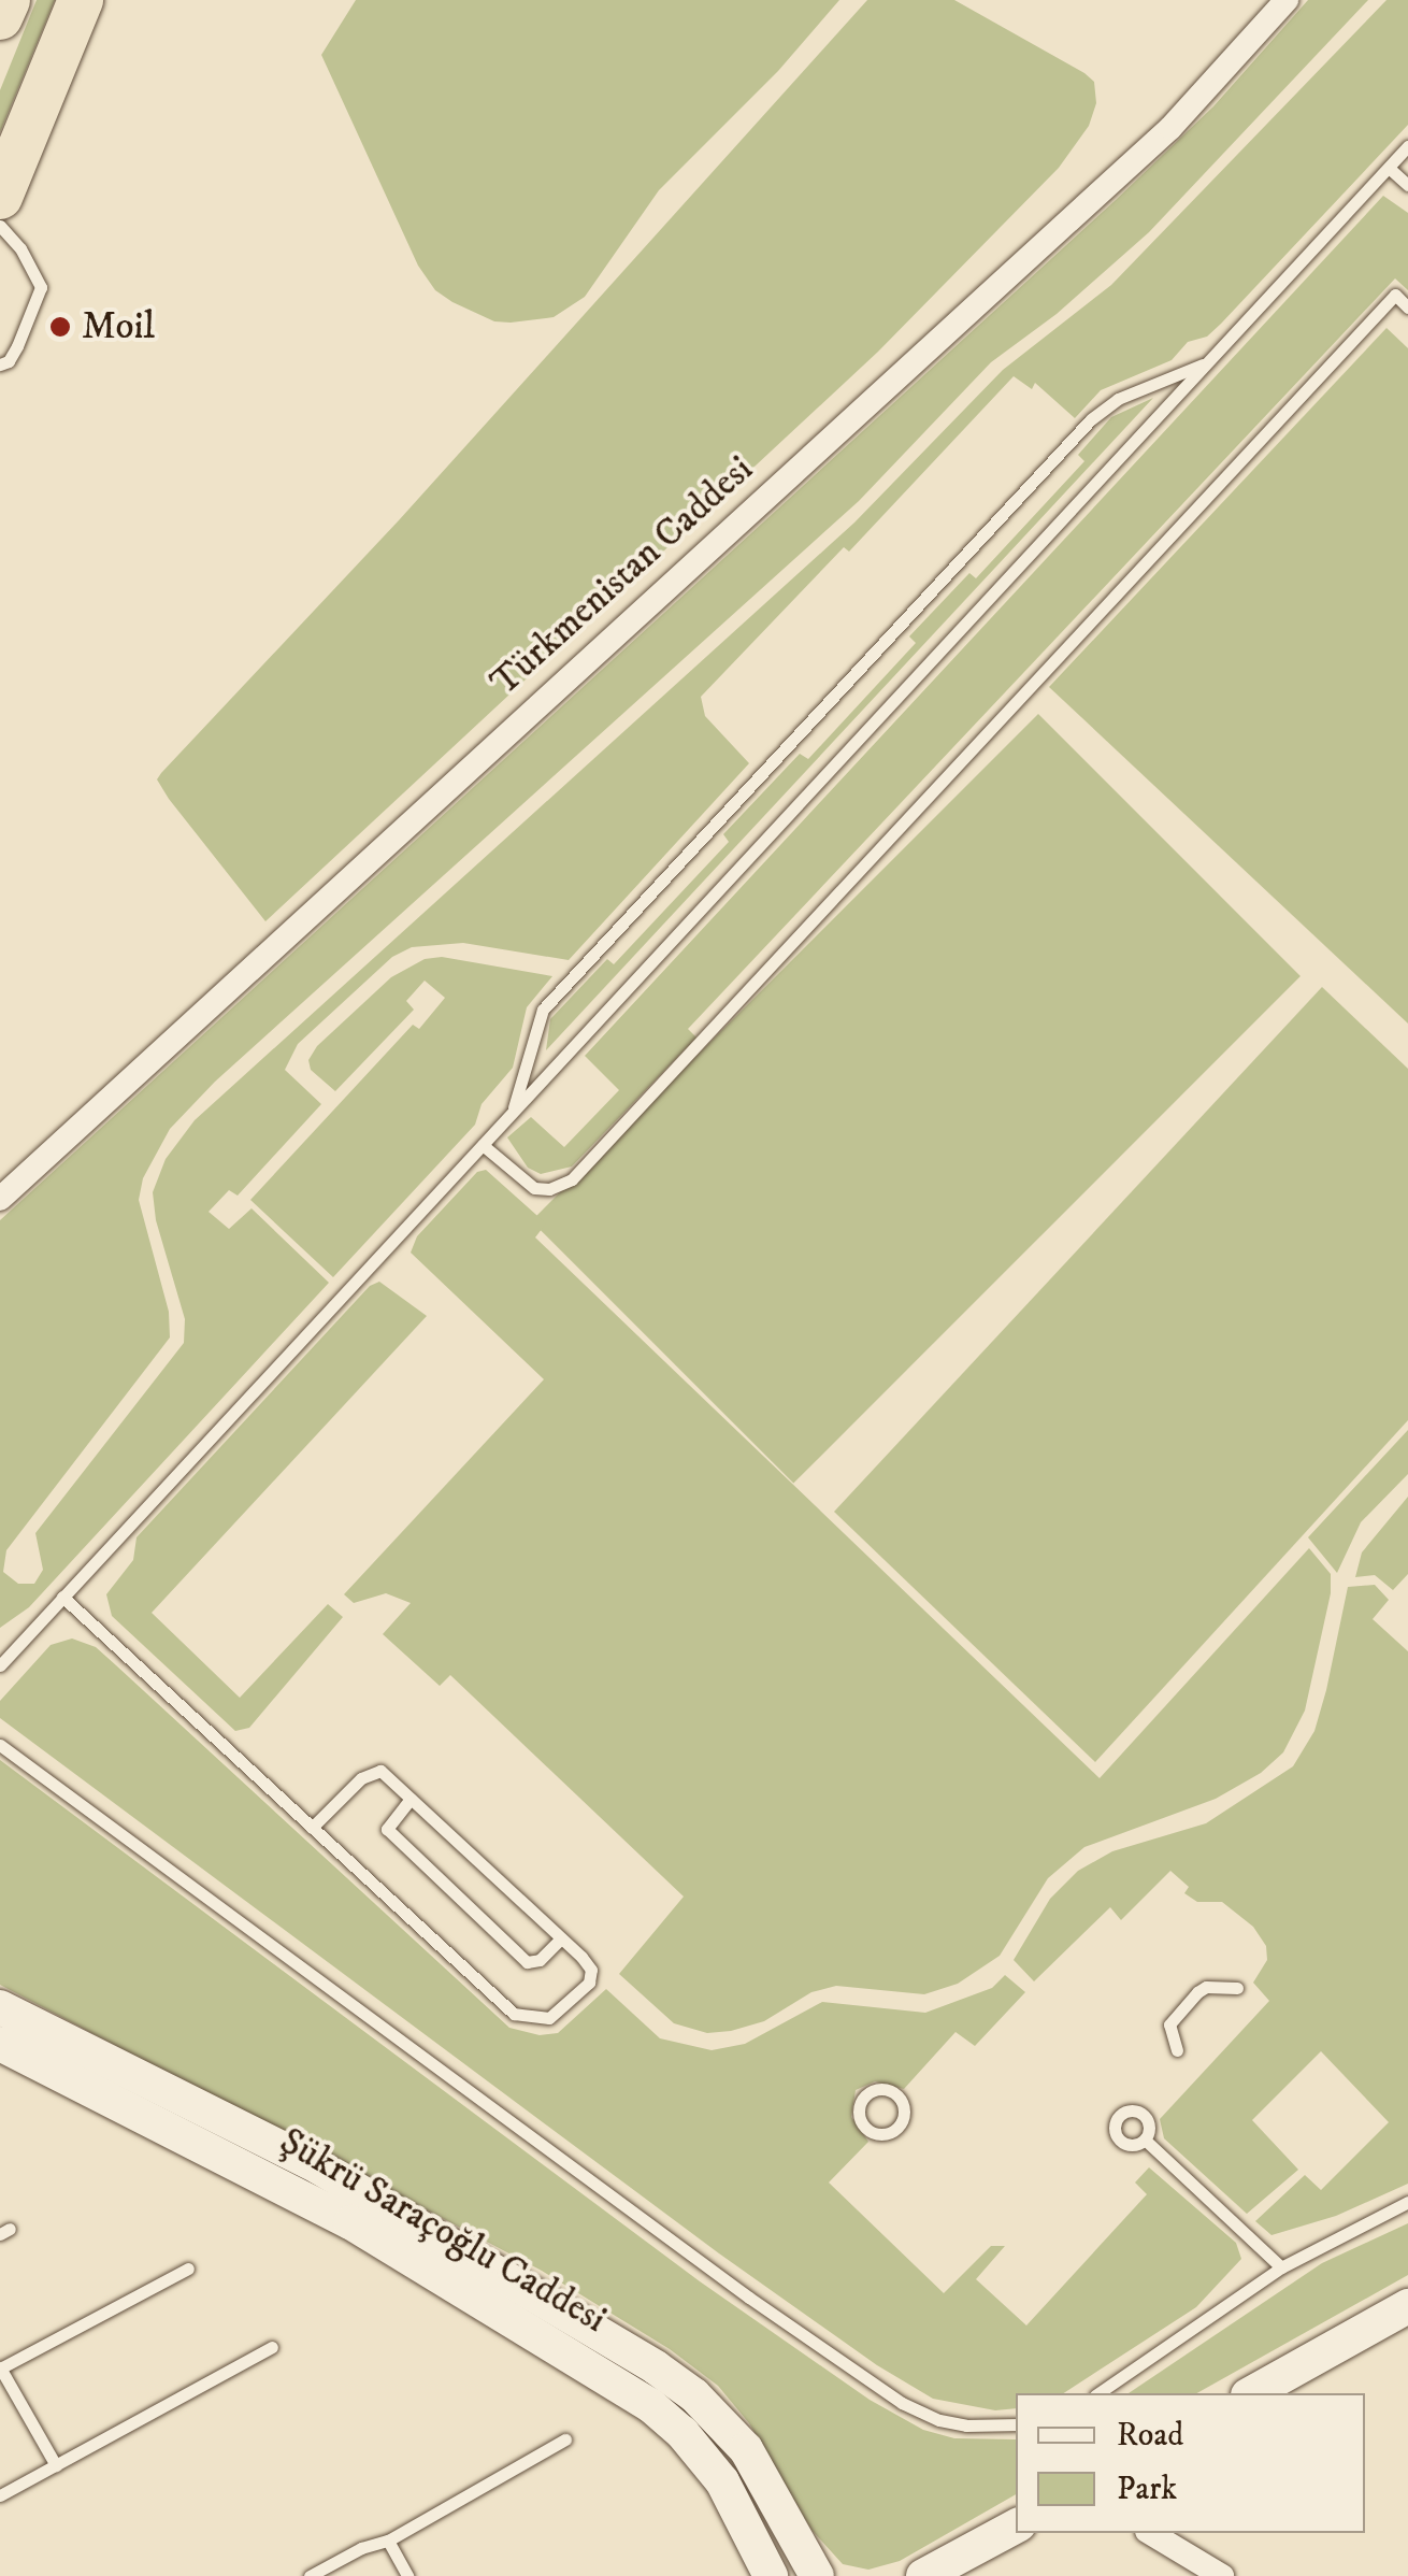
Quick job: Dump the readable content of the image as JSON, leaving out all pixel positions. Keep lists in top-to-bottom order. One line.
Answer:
{"streets":{"street":["Türkmenistan Caddesi","Şükrü Saraçoğlu Caddesi"]},"places":["Moil"],"legend":["Road","Park"]}
